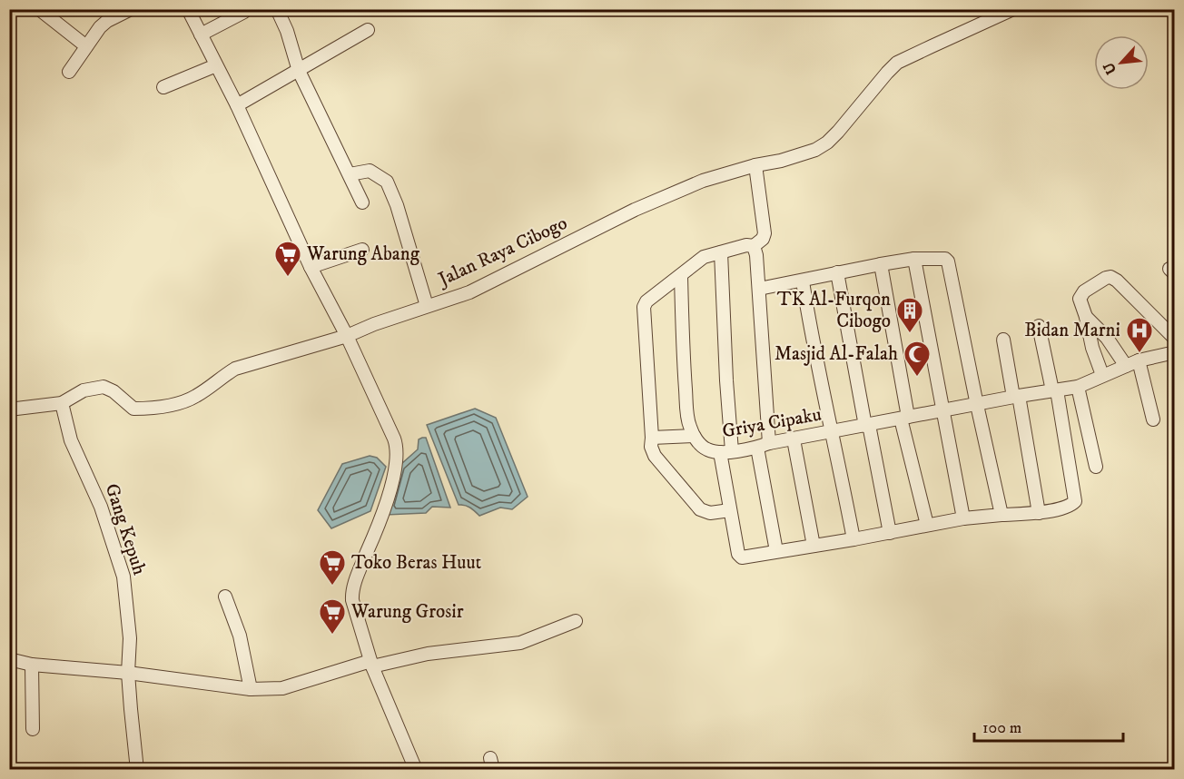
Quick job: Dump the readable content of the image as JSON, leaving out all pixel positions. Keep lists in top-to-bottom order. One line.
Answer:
{"streets":{"street":["Jalan Raya Cibogo","Griya Cipaku","Gang Kepuh"]},"crossings":[["Jalan Raya Cibogo","Gang Kepuh"]],"places":{"supermarket":["Warung Abang","Toko Beras Huut","Warung Grosir"],"building":["TK Al-Furqon Cibogo"],"hospital":["Bidan Marni"],"mosque":["Masjid Al-Falah"]},"scale_bar":"100 m","north":"bottom left"}
